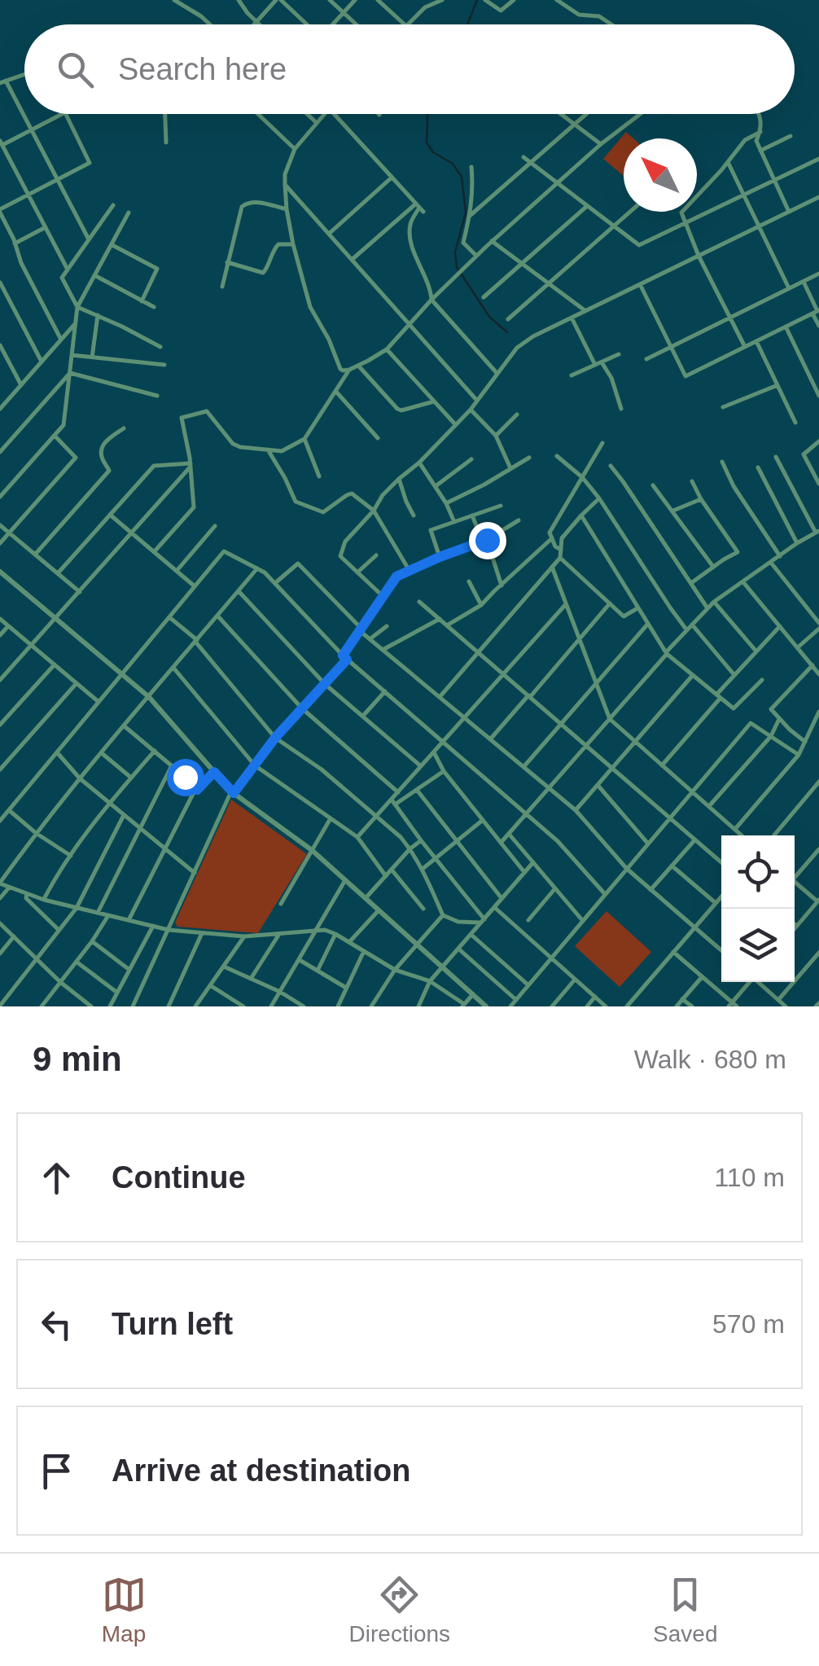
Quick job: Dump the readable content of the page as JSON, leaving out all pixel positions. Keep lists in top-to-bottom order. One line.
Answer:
{"north":"top left","page":{"search":"Search here","heading":["9 min","Walk · 680 m"],"list":[["Continue","110 m"],["Turn left","570 m"],"Arrive at destination"],"nav":["Map","Directions","Saved"]}}
